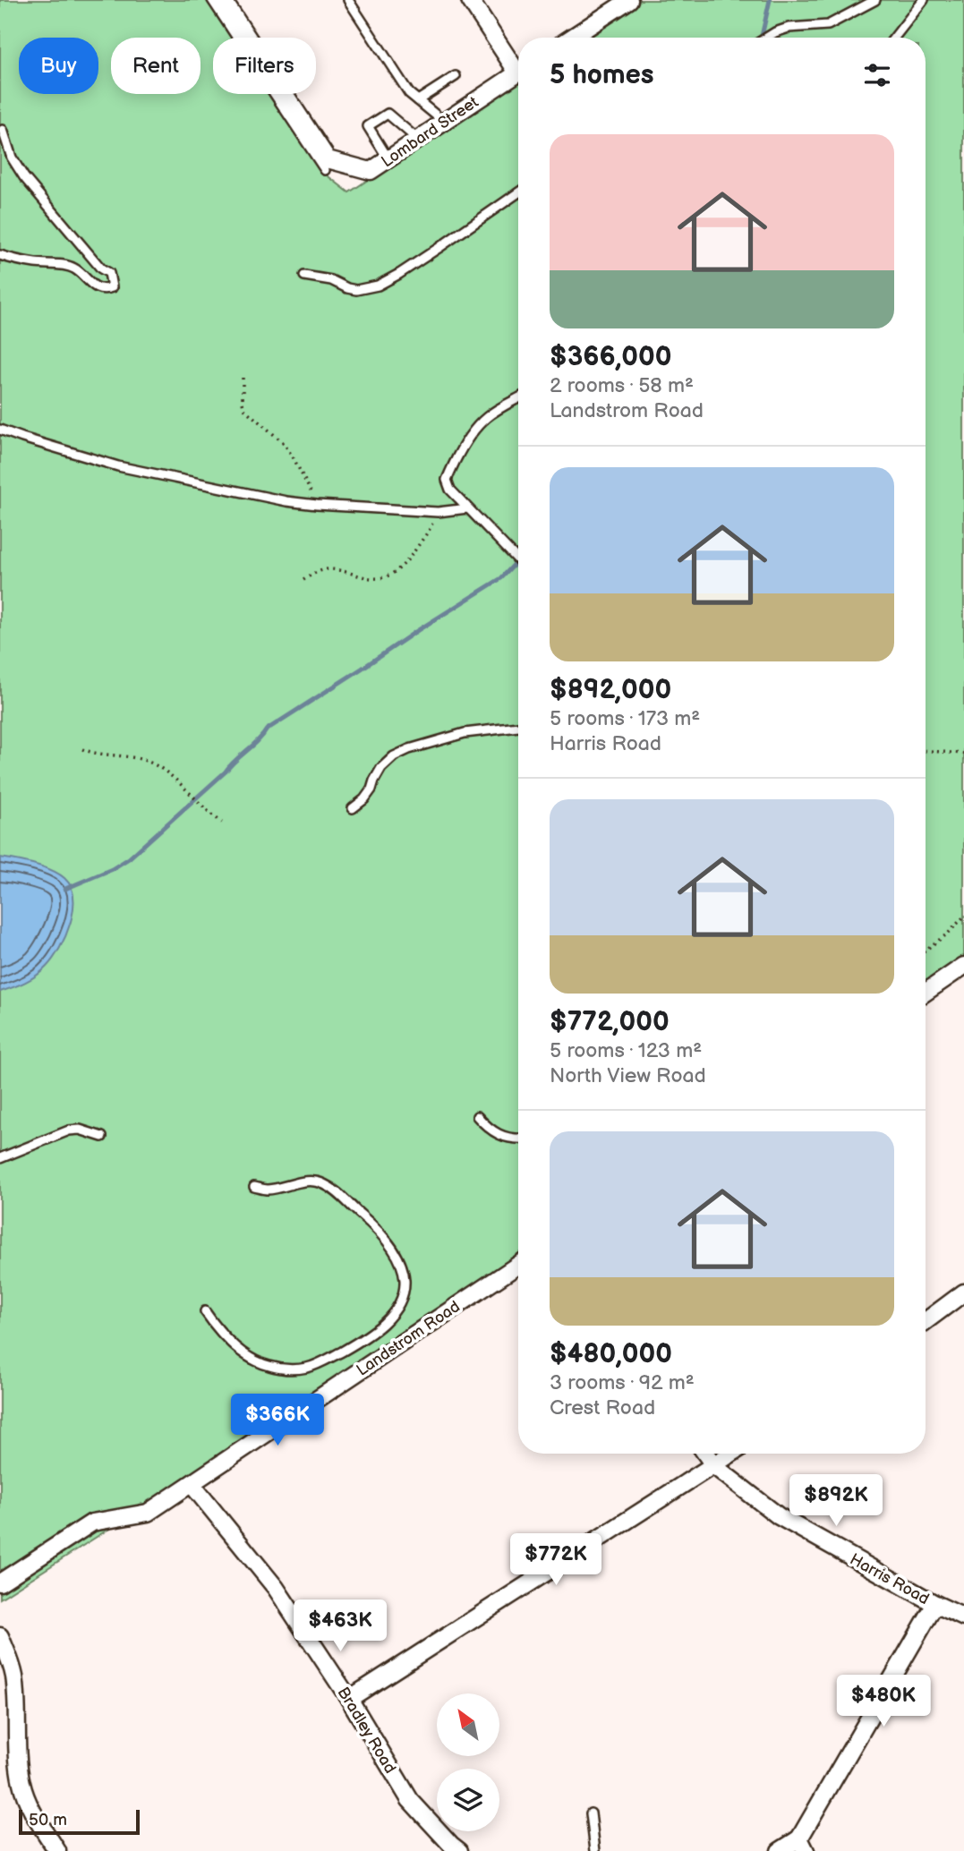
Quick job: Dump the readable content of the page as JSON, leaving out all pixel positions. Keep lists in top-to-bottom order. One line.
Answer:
{"streets":{"street":["Lombard Street","Landstrom Road","Harris Road","Bradley Road"]},"crossings":[["Landstrom Road","Bradley Road"]],"scale_bar":"50 m","north":"top left","page":{"chip":["Buy","Rent","Filters"],"heading":"5 homes","list":[{"name":"$366,000","note":"2 rooms · 58 m² · Landstrom Road"},{"name":"$892,000","note":"5 rooms · 173 m² · Harris Road"},{"name":"$772,000","note":"5 rooms · 123 m² · North View Road"},{"name":"$480,000","note":"3 rooms · 92 m² · Crest Road"}],"price":["$366K","$892K","$772K","$463K","$480K"],"scale":"50 m"}}
